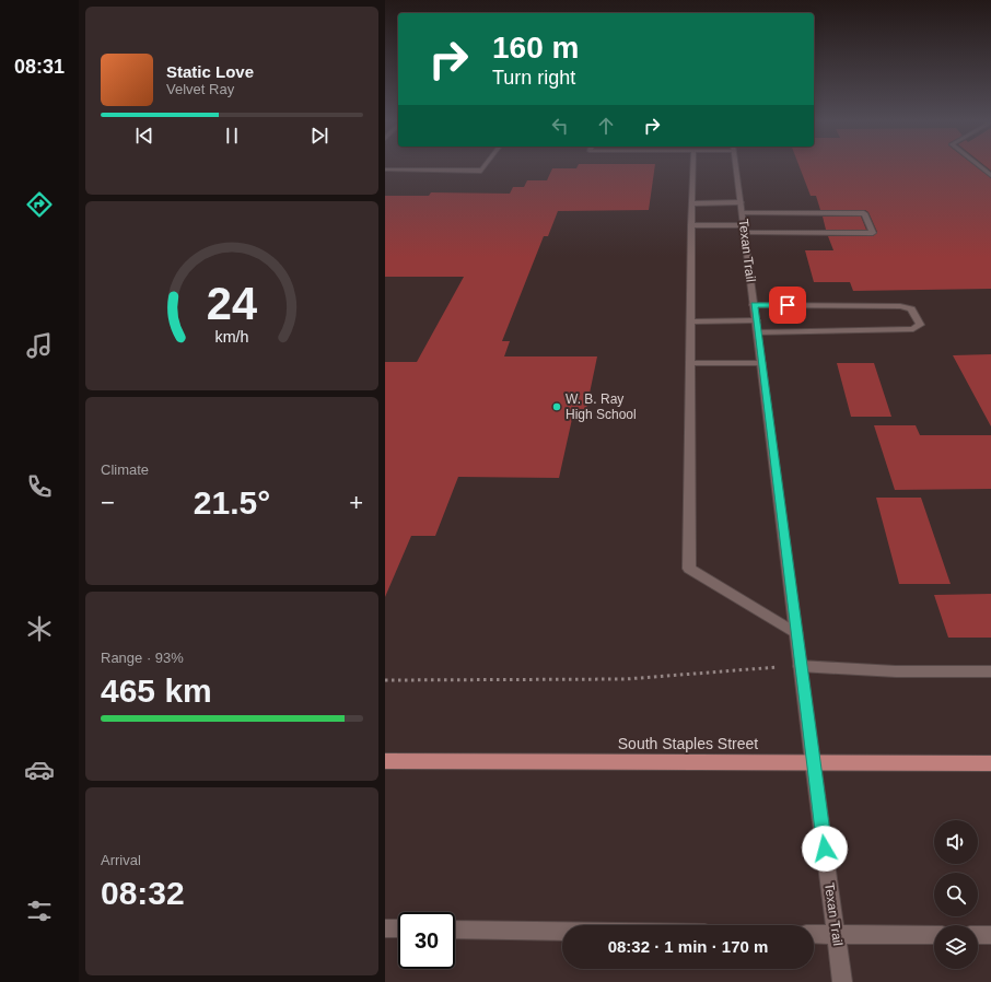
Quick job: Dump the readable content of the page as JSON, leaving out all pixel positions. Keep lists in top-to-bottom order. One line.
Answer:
{"streets":{"main road":["South Staples Street"],"street":["Texan Trail"]},"crossings":[["Texan Trail","South Staples Street"]],"places":["W. B. Ray High School"],"page":{"tabs":"08:31","turn":["160 m","Turn right"],"song":["Static Love","Velvet Ray"],"tile":["Climate",["Range · 93%","465 km"],["Arrival","08:32"]],"heat":["−","21.5°","+"],"limit":"30","trip":"08:32 · 1 min · 170 m","gauge":["24","km/h"]}}
